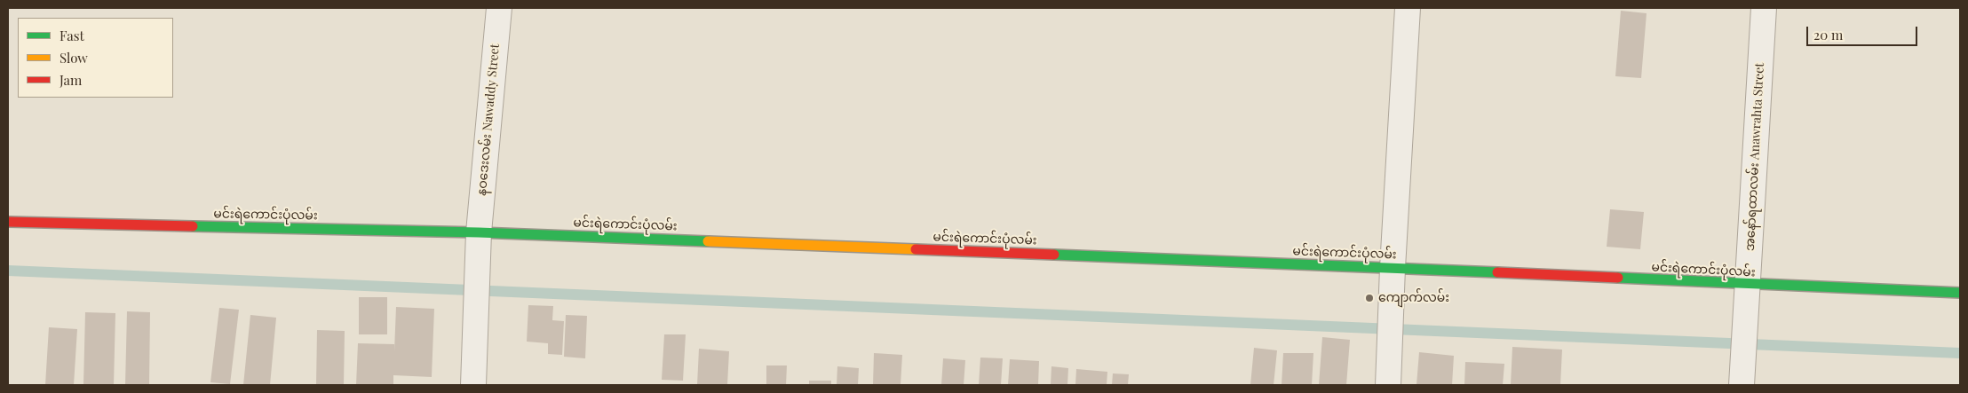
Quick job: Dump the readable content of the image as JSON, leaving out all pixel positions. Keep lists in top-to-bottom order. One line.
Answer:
{"streets":{"street":["နဝဒေးလမ်း Nawaddy Street","အနော်ရထာလမ်း Anawrahta Street","မင်းရဲကောင်းပုံလမ်း"]},"crossings":[["နဝဒေးလမ်း Nawaddy Street","မင်းရဲကောင်းပုံလမ်း"],["အနော်ရထာလမ်း Anawrahta Street","မင်းရဲကောင်းပုံလမ်း"]],"places":["ကျောက်လမ်း"],"legend":["Fast","Slow","Jam"],"scale_bar":"20 m"}
